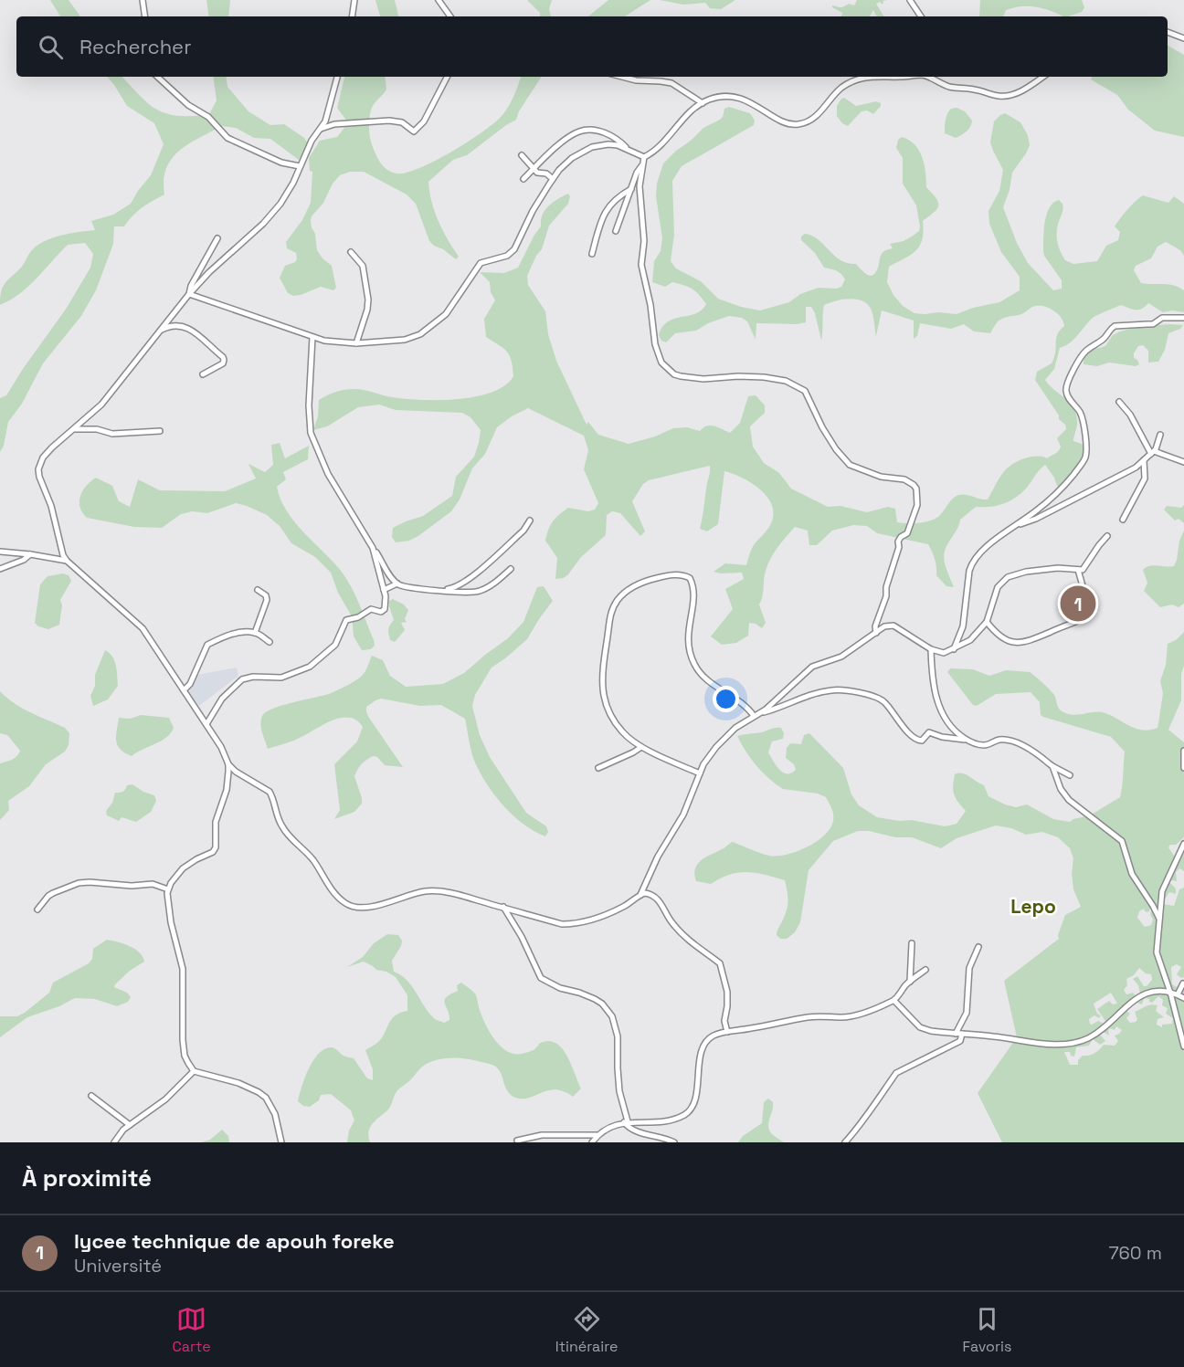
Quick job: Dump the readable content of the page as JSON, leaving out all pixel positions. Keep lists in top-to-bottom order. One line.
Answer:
{"districts":["Lepo"],"page":{"search":"Rechercher","pins":"1","heading":"À proximité","list":[{"mark":"1","name":"lycee technique de apouh foreke","note":"Université","value":"760 m"}],"nav":["Carte","Itinéraire","Favoris"]}}
